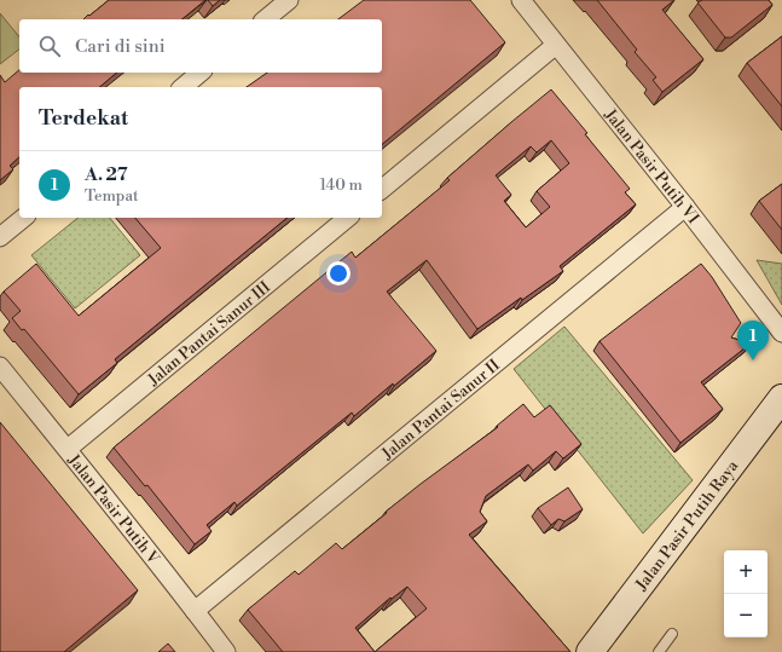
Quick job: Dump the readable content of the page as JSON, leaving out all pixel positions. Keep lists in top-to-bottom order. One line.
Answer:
{"streets":{"street":["Jalan Pasir Putih VI","Jalan Pantai Sanur III","Jalan Pantai Sanur II","Jalan Pasir Putih V","Jalan Pasir Putih Raya"]},"crossings":[["Jalan Pasir Putih VI","Jalan Pantai Sanur II"],["Jalan Pantai Sanur III","Jalan Pasir Putih V"],["Jalan Pantai Sanur II","Jalan Pasir Putih V"]],"page":{"search":"Cari di sini","heading":"Terdekat","list":[{"mark":"1","name":"A. 27","note":"Tempat","value":"140 m"}],"pins":"1","map_buttons":["+","−"]}}
